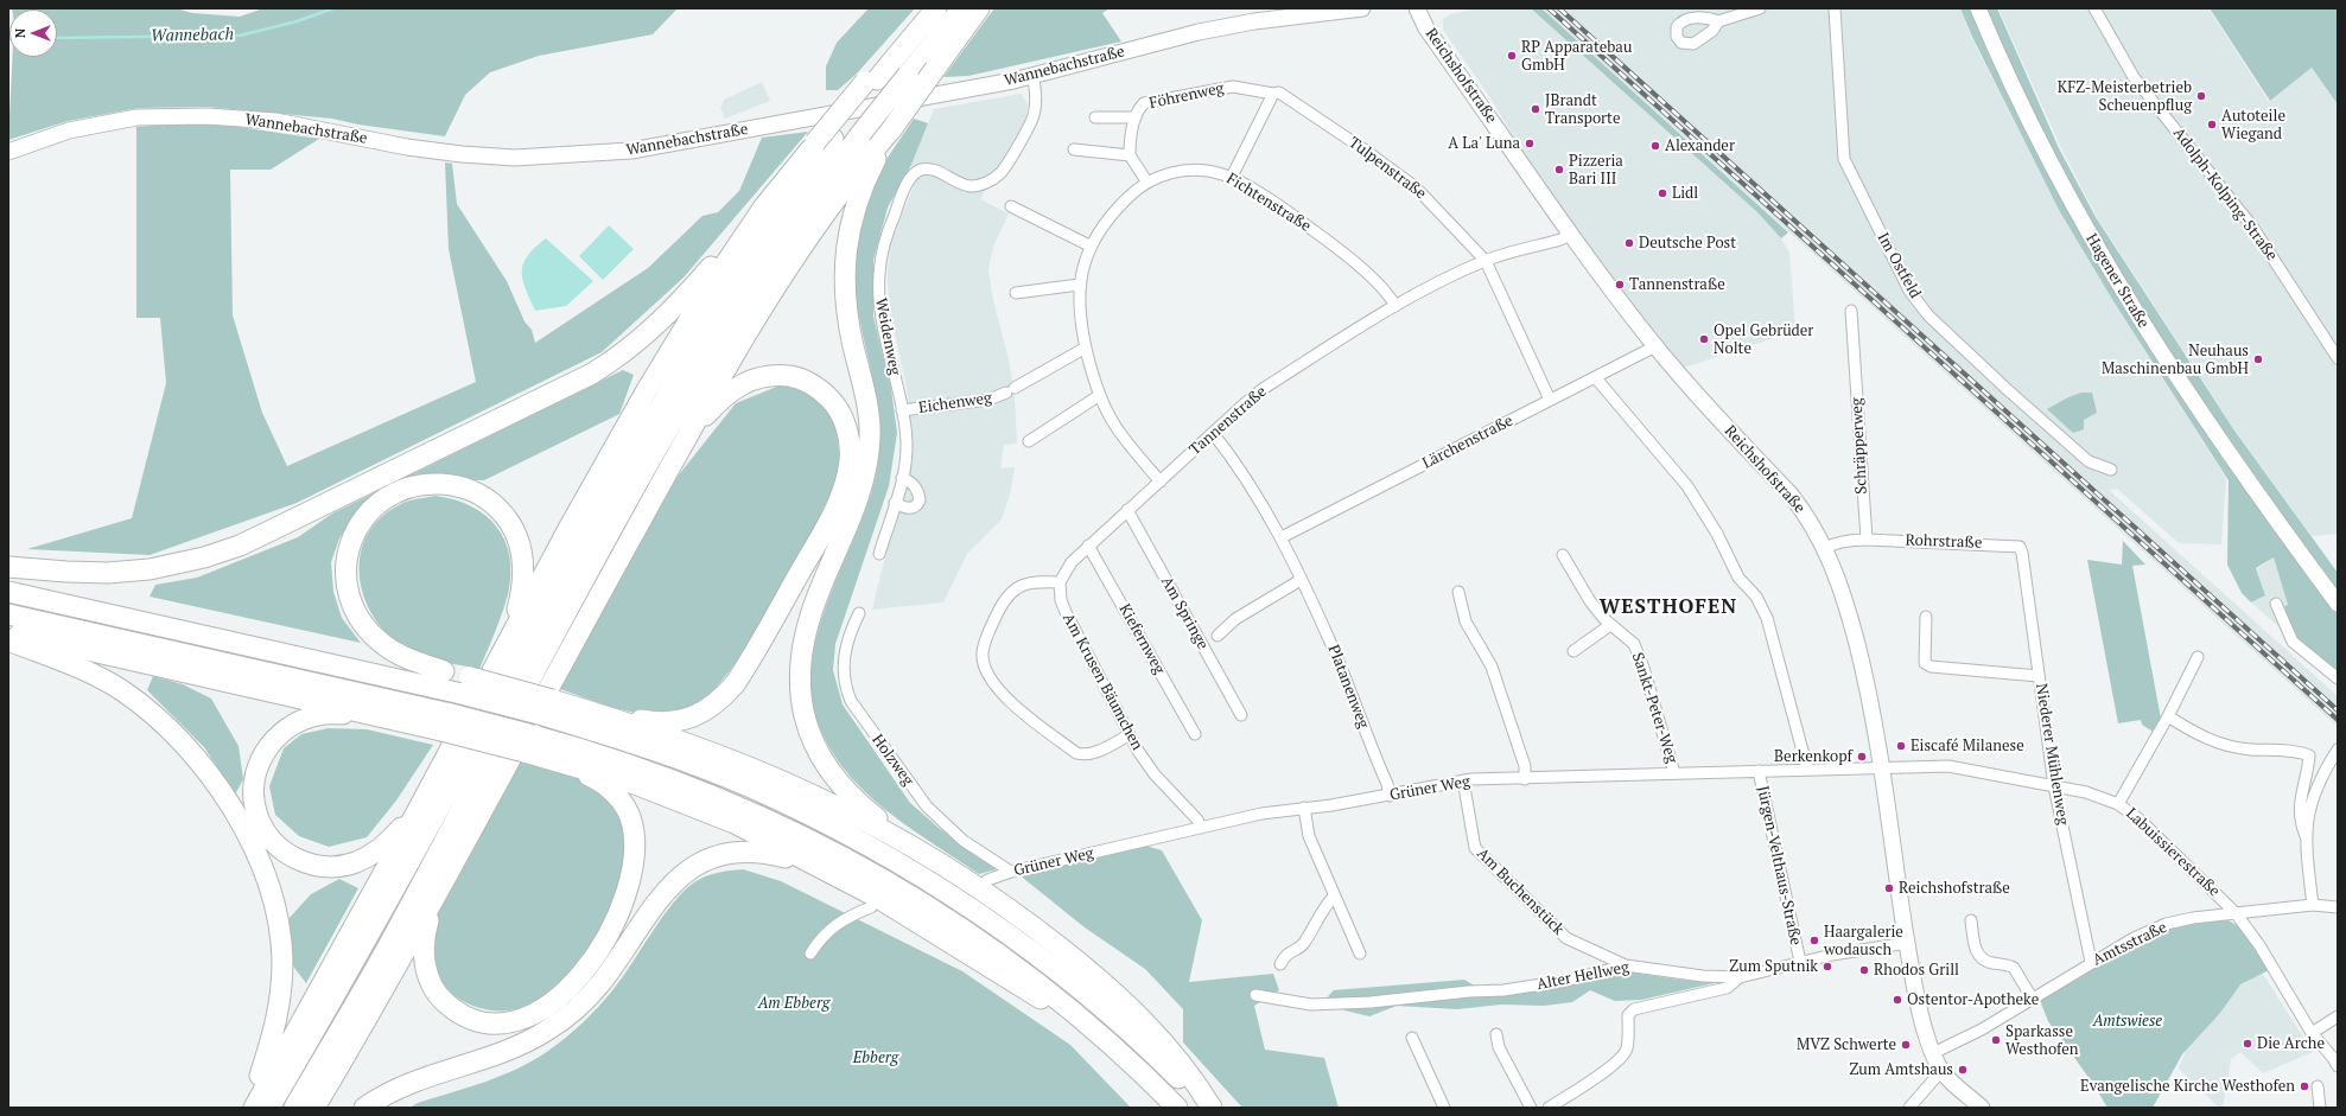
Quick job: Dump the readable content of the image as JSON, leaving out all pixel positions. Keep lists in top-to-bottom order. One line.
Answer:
{"streets":{"main road":["Wannebachstraße","Reichshofstraße","Hagener Straße"],"street":["Föhrenweg","Tulpenstraße","Adolph-Kolping-Straße","Fichtenstraße","Im Ostfeld","Weidenweg","Eichenweg","Tannenstraße","Lärchenstraße","Schräpperweg","Rohrstraße","Am Springe","Kiefernweg","Am Krusen Bäumchen","Platanenweg","Sankt-Peter-Weg","Niederer Mühlenweg","Holzweg","Grüner Weg","Labuissierestraße","Jürgen-Velthaus-Straße","Am Buchenstück","Amtsstraße","Alter Hellweg"]},"crossings":[["Wannebachstraße","Weidenweg"],["Reichshofstraße","Tannenstraße"],["Reichshofstraße","Lärchenstraße"],["Reichshofstraße","Grüner Weg"],["Reichshofstraße","Labuissierestraße"],["Reichshofstraße","Amtsstraße"],["Reichshofstraße","Alter Hellweg"],["Föhrenweg","Tulpenstraße"],["Tulpenstraße","Tannenstraße"],["Tulpenstraße","Lärchenstraße"],["Fichtenstraße","Eichenweg"],["Fichtenstraße","Tannenstraße"],["Weidenweg","Eichenweg"],["Tannenstraße","Am Springe"],["Tannenstraße","Kiefernweg"],["Tannenstraße","Am Krusen Bäumchen"],["Tannenstraße","Platanenweg"],["Lärchenstraße","Platanenweg"],["Schräpperweg","Rohrstraße"],["Rohrstraße","Niederer Mühlenweg"],["Am Krusen Bäumchen","Grüner Weg"],["Platanenweg","Grüner Weg"],["Sankt-Peter-Weg","Grüner Weg"],["Niederer Mühlenweg","Labuissierestraße"],["Niederer Mühlenweg","Amtsstraße"],["Holzweg","Grüner Weg"],["Grüner Weg","Labuissierestraße"],["Grüner Weg","Jürgen-Velthaus-Straße"],["Grüner Weg","Am Buchenstück"],["Labuissierestraße","Amtsstraße"],["Jürgen-Velthaus-Straße","Alter Hellweg"],["Am Buchenstück","Alter Hellweg"]],"districts":["WESTHOFEN"],"water":["Wannebach"],"parks":["Am Ebberg","Amtswiese","Ebberg"],"places":["RP Apparatebau GmbH","KFZ-Meisterbetrieb Scheuenpflug","JBrandt Transporte","Autoteile Wiegand","A La' Luna","Alexander","Pizzeria Bari III","Lidl","Deutsche Post","Tannenstraße","Opel Gebrüder Nolte","Neuhaus Maschinenbau GmbH","Eiscafé Milanese","Berkenkopf","Reichshofstraße","Haargalerie wodausch","Zum Sputnik","Rhodos Grill","Ostentor-Apotheke","Sparkasse Westhofen","Die Arche","MVZ Schwerte","Zum Amtshaus","Evangelische Kirche Westhofen"],"north":"left"}
